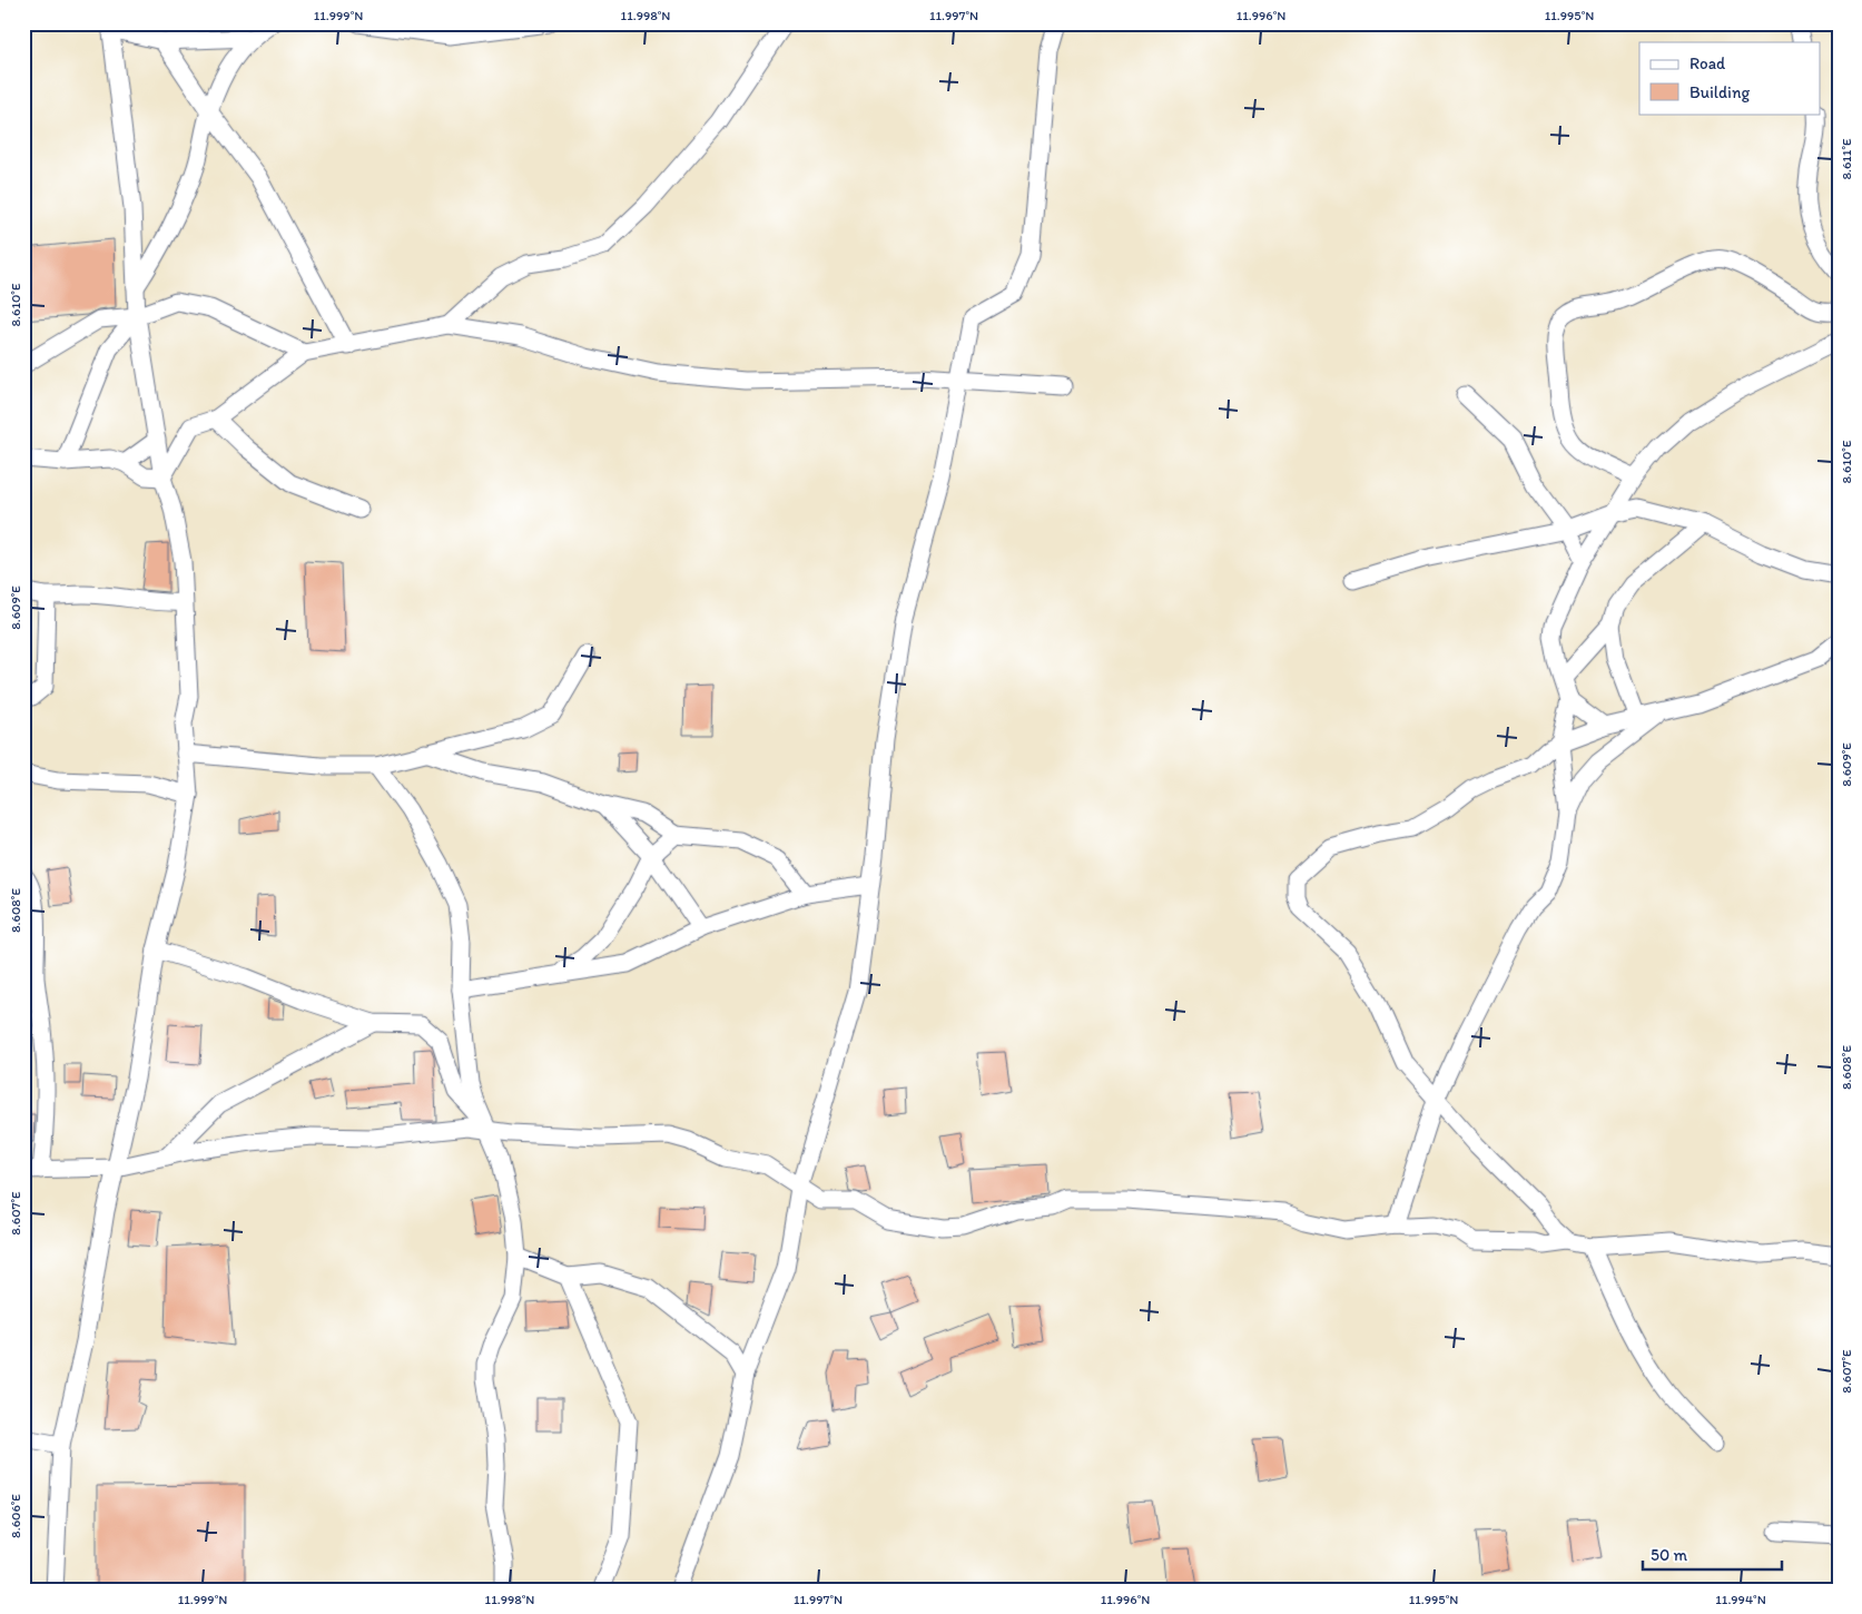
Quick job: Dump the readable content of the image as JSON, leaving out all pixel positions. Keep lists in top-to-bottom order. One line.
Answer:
{"legend":["Road","Building"],"scale_bar":"50 m","coordinates":["11.999°N","11.998°N","11.997°N","11.996°N","11.995°N","8.611°E","8.610°E","8.609°E","8.608°E","8.607°E","8.606°E","11.994°N"]}
